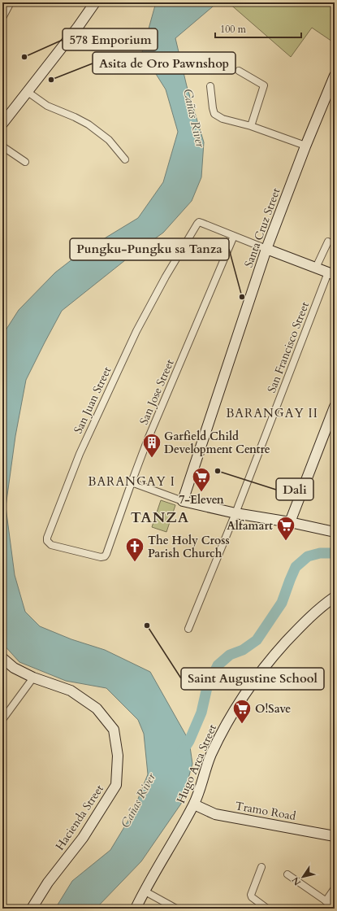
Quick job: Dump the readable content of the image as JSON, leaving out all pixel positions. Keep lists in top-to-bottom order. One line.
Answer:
{"streets":{"main road":["Santa Cruz Street","Hugo Arca Street","Tramo Road","Hacienda Street"],"street":["San Francisco Street","San Jose Street","San Juan Street"]},"crossings":[["San Jose Street","San Juan Street"],["Hugo Arca Street","Tramo Road"]],"districts":["BARANGAY II","BARANGAY I","TANZA"],"water":["Cañas River"],"places":{"other":["578 Emporium","Asita de Oro Pawnshop","Pungku-Pungku sa Tanza","Dali","Saint Augustine School"],"building":["Garfield Child Development Centre"],"supermarket":["7-Eleven","Alfamart","O!Save"],"church":["The Holy Cross Parish Church"]},"scale_bar":"100 m","north":"bottom left"}
